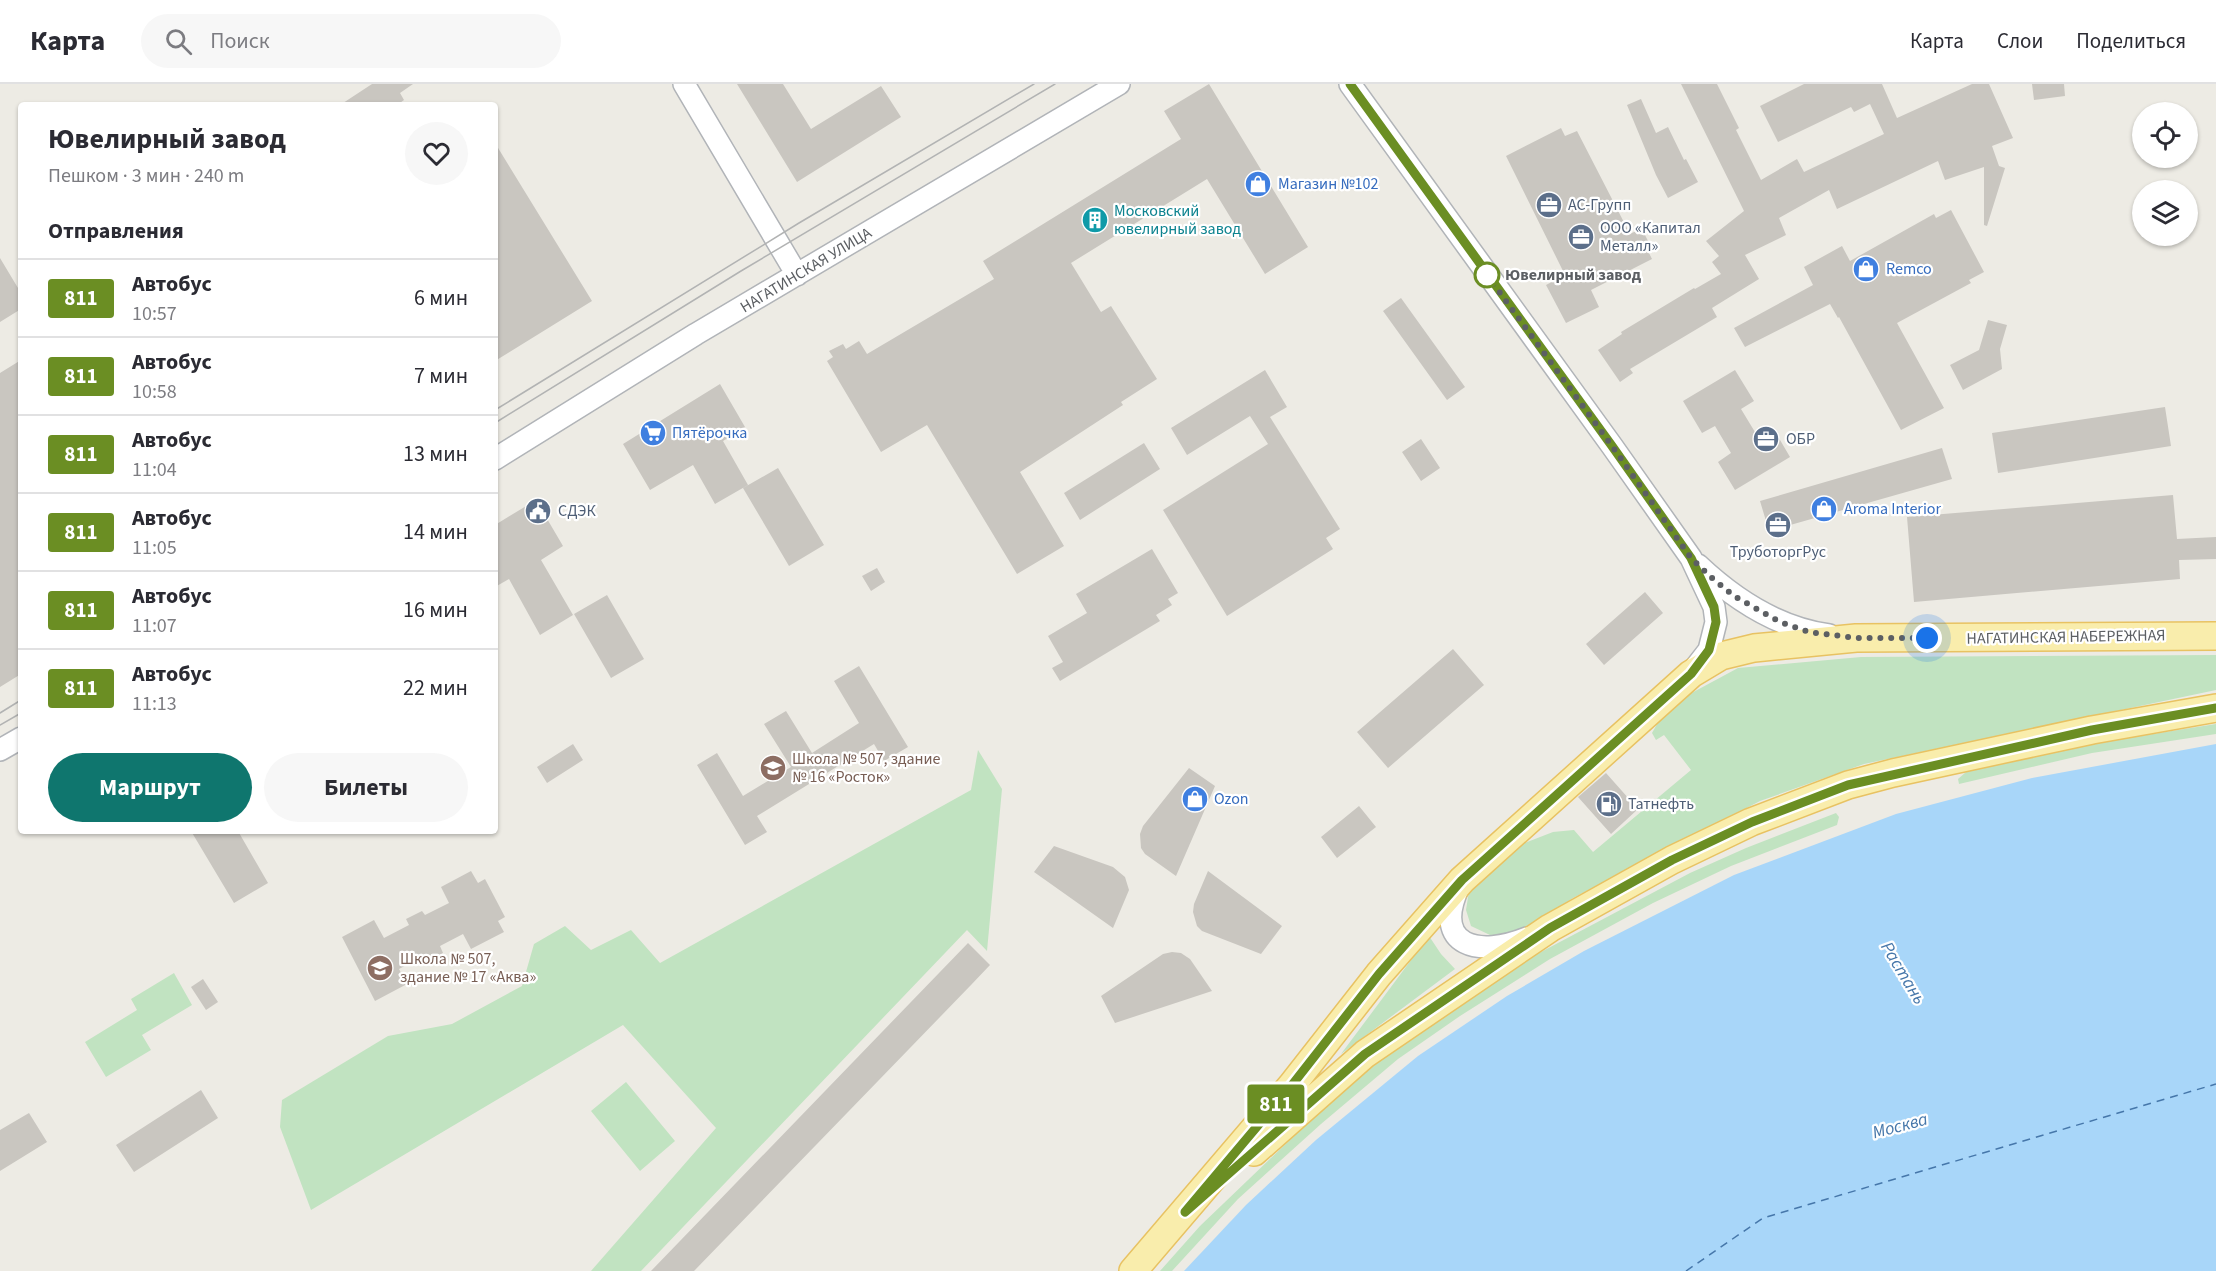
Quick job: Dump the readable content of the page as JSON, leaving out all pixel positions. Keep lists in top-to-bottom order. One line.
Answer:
{"streets":{"main road":["НАГАТИНСКАЯ НАБЕРЕЖНАЯ"],"street":["НАГАТИНСКАЯ УЛИЦА"]},"water":["Растань","Москва"],"places":{"shop":["Магазин №102","Remco","Aroma Interior","Ozon"],"office":["АС-Групп","ООО «Капитал Металл»","ОБР","ТруботоргРус"],"building":["Московский ювелирный завод"],"other":["Ювелирный завод"],"supermarket":["Пятёрочка"],"public building":["СДЭК"],"school or university":["Школа № 507, здание № 16 «Росток»","Школа № 507, здание № 17 «Аква»"],"fuel station":["Татнефть"]},"lines":["bus line 811"],"page":{"header":"Карта","search":"Поиск","nav":["Карта","Слои","Поделиться"],"on_map":"811","heading":[["Ювелирный завод","Пешком · 3 мин · 240 m"],"Отправления"],"list":[{"mark":"811","name":"Автобус","note":"10:57","value":"6 мин"},{"mark":"811","name":"Автобус","note":"10:58","value":"7 мин"},{"mark":"811","name":"Автобус","note":"11:04","value":"13 мин"},{"mark":"811","name":"Автобус","note":"11:05","value":"14 мин"},{"mark":"811","name":"Автобус","note":"11:07","value":"16 мин"},{"mark":"811","name":"Автобус","note":"11:13","value":"22 мин"}],"buttons":["Маршрут","Билеты"]}}
